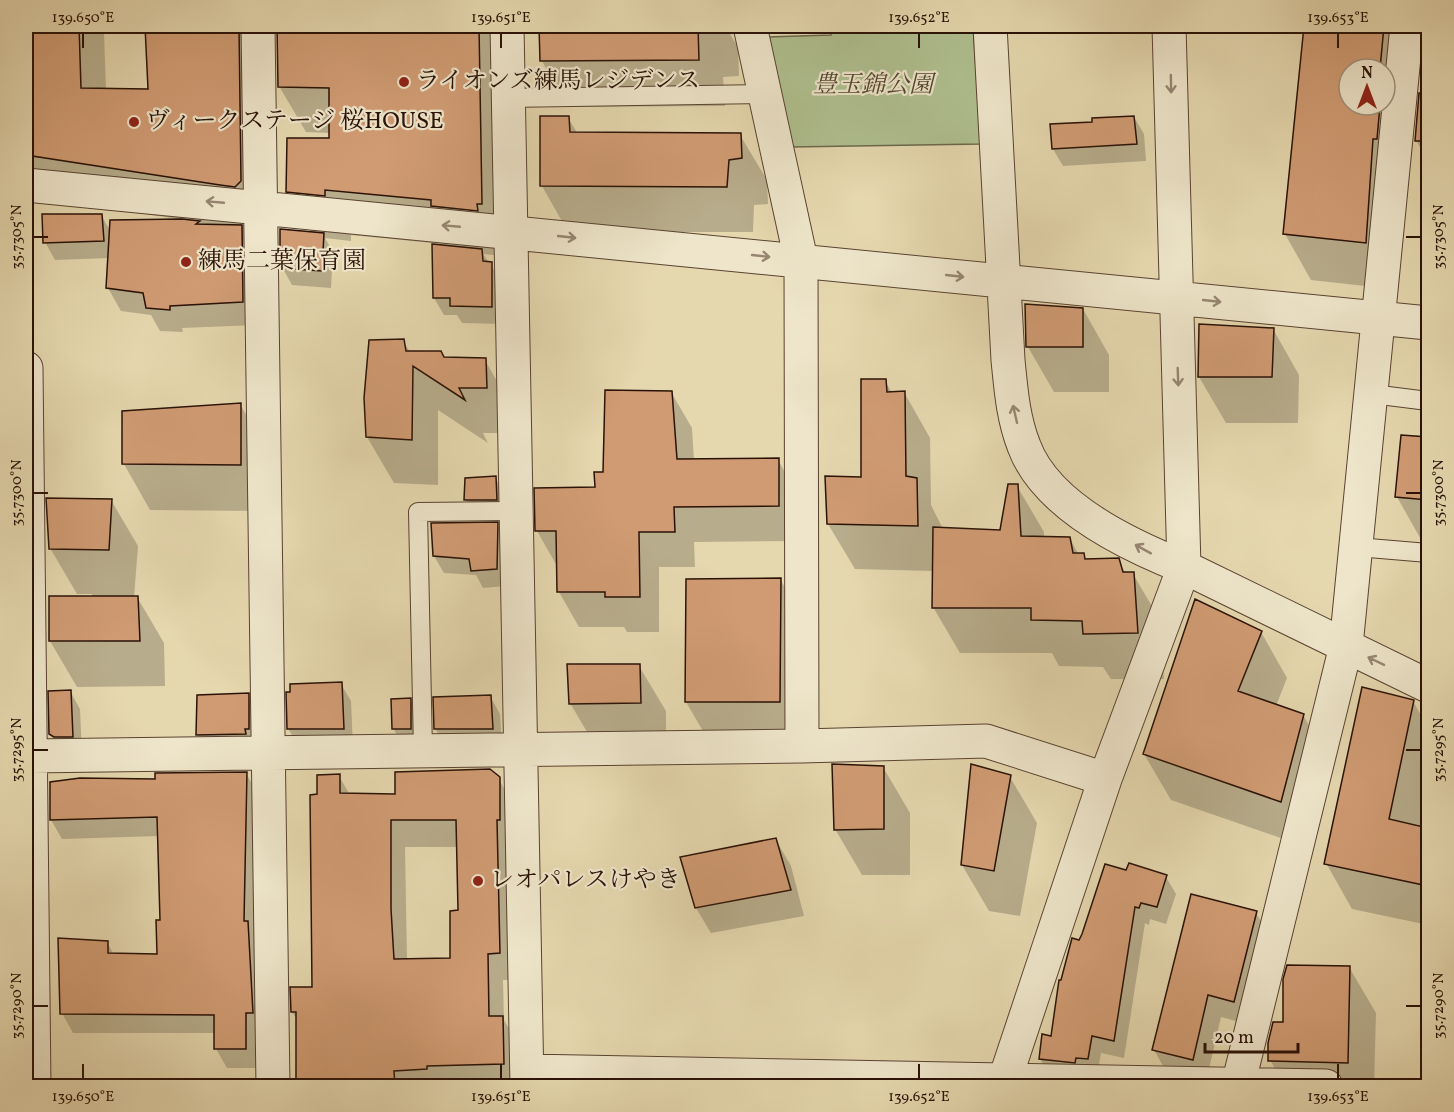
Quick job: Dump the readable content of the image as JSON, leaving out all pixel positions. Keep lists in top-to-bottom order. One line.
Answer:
{"parks":["豊玉錦公園"],"places":["ライオンズ練馬レジデンス","ヴィークステージ 桜HOUSE","練馬二葉保育園","レオパレスけやき"],"scale_bar":"20 m","north":"top","coordinates":["139.650°E","139.651°E","139.652°E","139.653°E","35.7305°N","35.7300°N","35.7295°N","35.7290°N"]}
